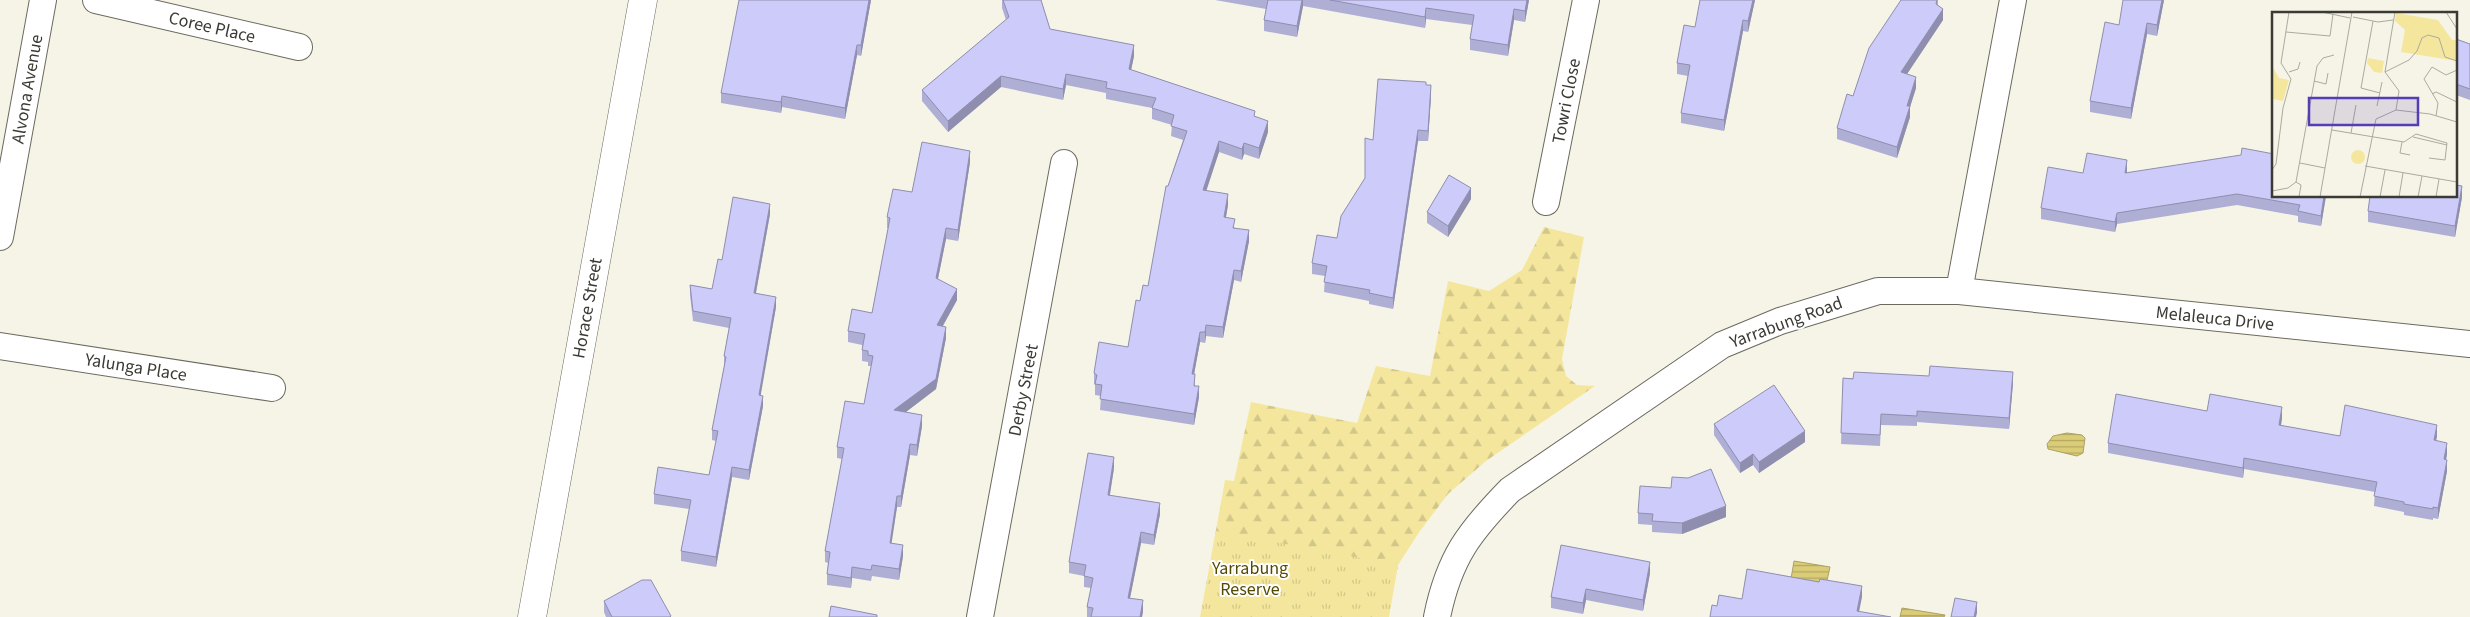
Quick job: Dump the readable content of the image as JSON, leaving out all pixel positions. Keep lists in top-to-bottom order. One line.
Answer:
{"streets":{"main road":["Horace Street"],"street":["Coree Place","Alvona Avenue","Towri Close","Melaleuca Drive","Yarrabung Road","Yalunga Place","Derby Street"]},"crossings":[["Melaleuca Drive","Yarrabung Road"]],"parks":["Yarrabung Reserve"]}
